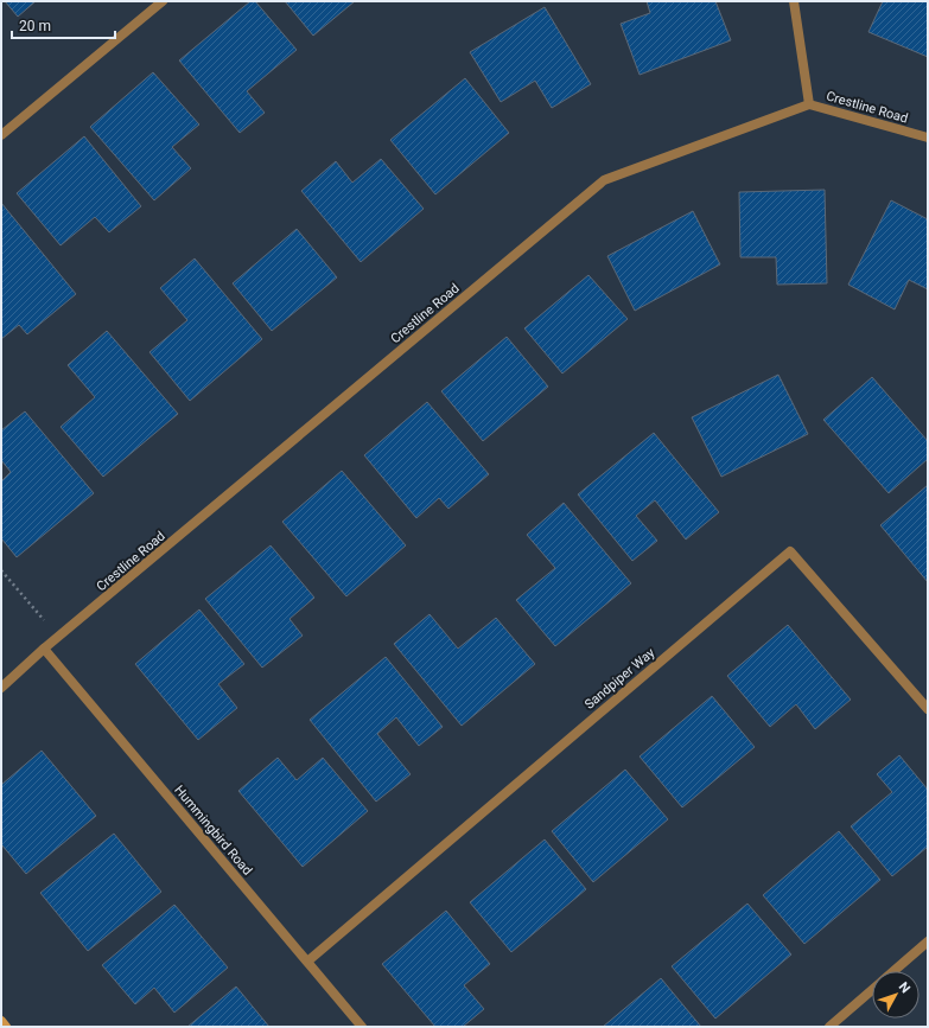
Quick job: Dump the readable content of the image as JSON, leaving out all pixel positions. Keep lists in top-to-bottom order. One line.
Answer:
{"streets":{"street":["Crestline Road","Sandpiper Way","Hummingbird Road"]},"crossings":[["Crestline Road","Hummingbird Road"],["Sandpiper Way","Hummingbird Road"]],"scale_bar":"20 m","north":"top right"}
